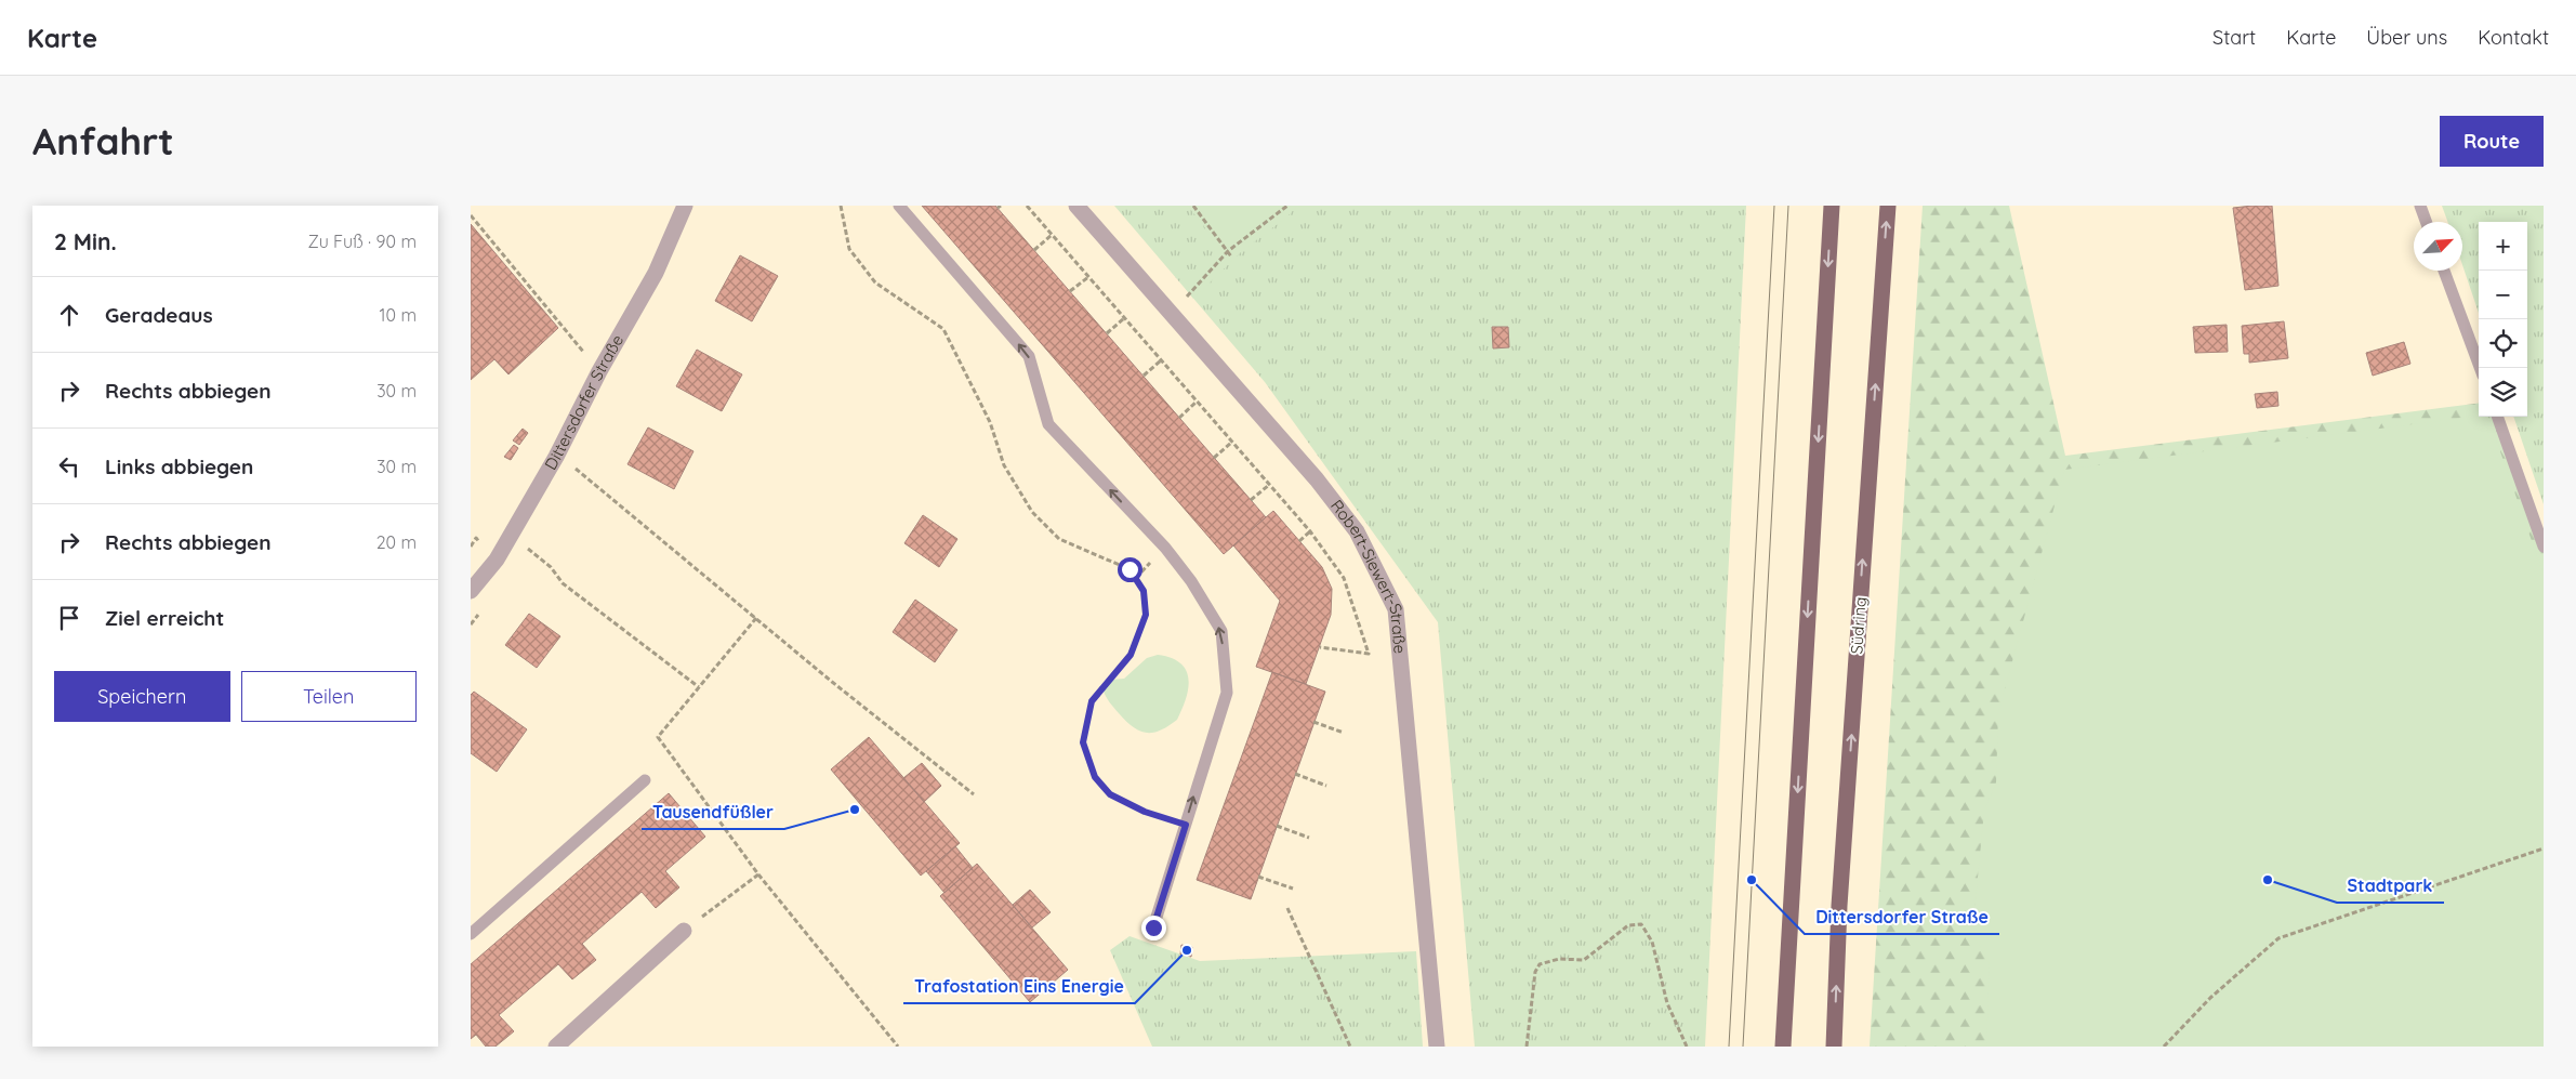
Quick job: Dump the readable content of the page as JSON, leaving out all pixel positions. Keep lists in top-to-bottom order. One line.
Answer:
{"streets":{"main road":["Südring"],"street":["Dittersdorfer Straße","Robert-Siewert-Straße"]},"places":["Tausendfüßler","Dittersdorfer Straße","Stadtpark","Trafostation Eins Energie"],"north":"top right","page":{"header":"Karte","nav":["Start","Karte","Über uns","Kontakt"],"buttons":["Route",["Speichern","Teilen"]],"title":"Anfahrt","heading":["2 Min.","Zu Fuß · 90 m"],"map_buttons":["+","−"],"list":[["Geradeaus","10 m"],["Rechts abbiegen","30 m"],["Links abbiegen","30 m"],["Rechts abbiegen","20 m"],"Ziel erreicht"]}}
